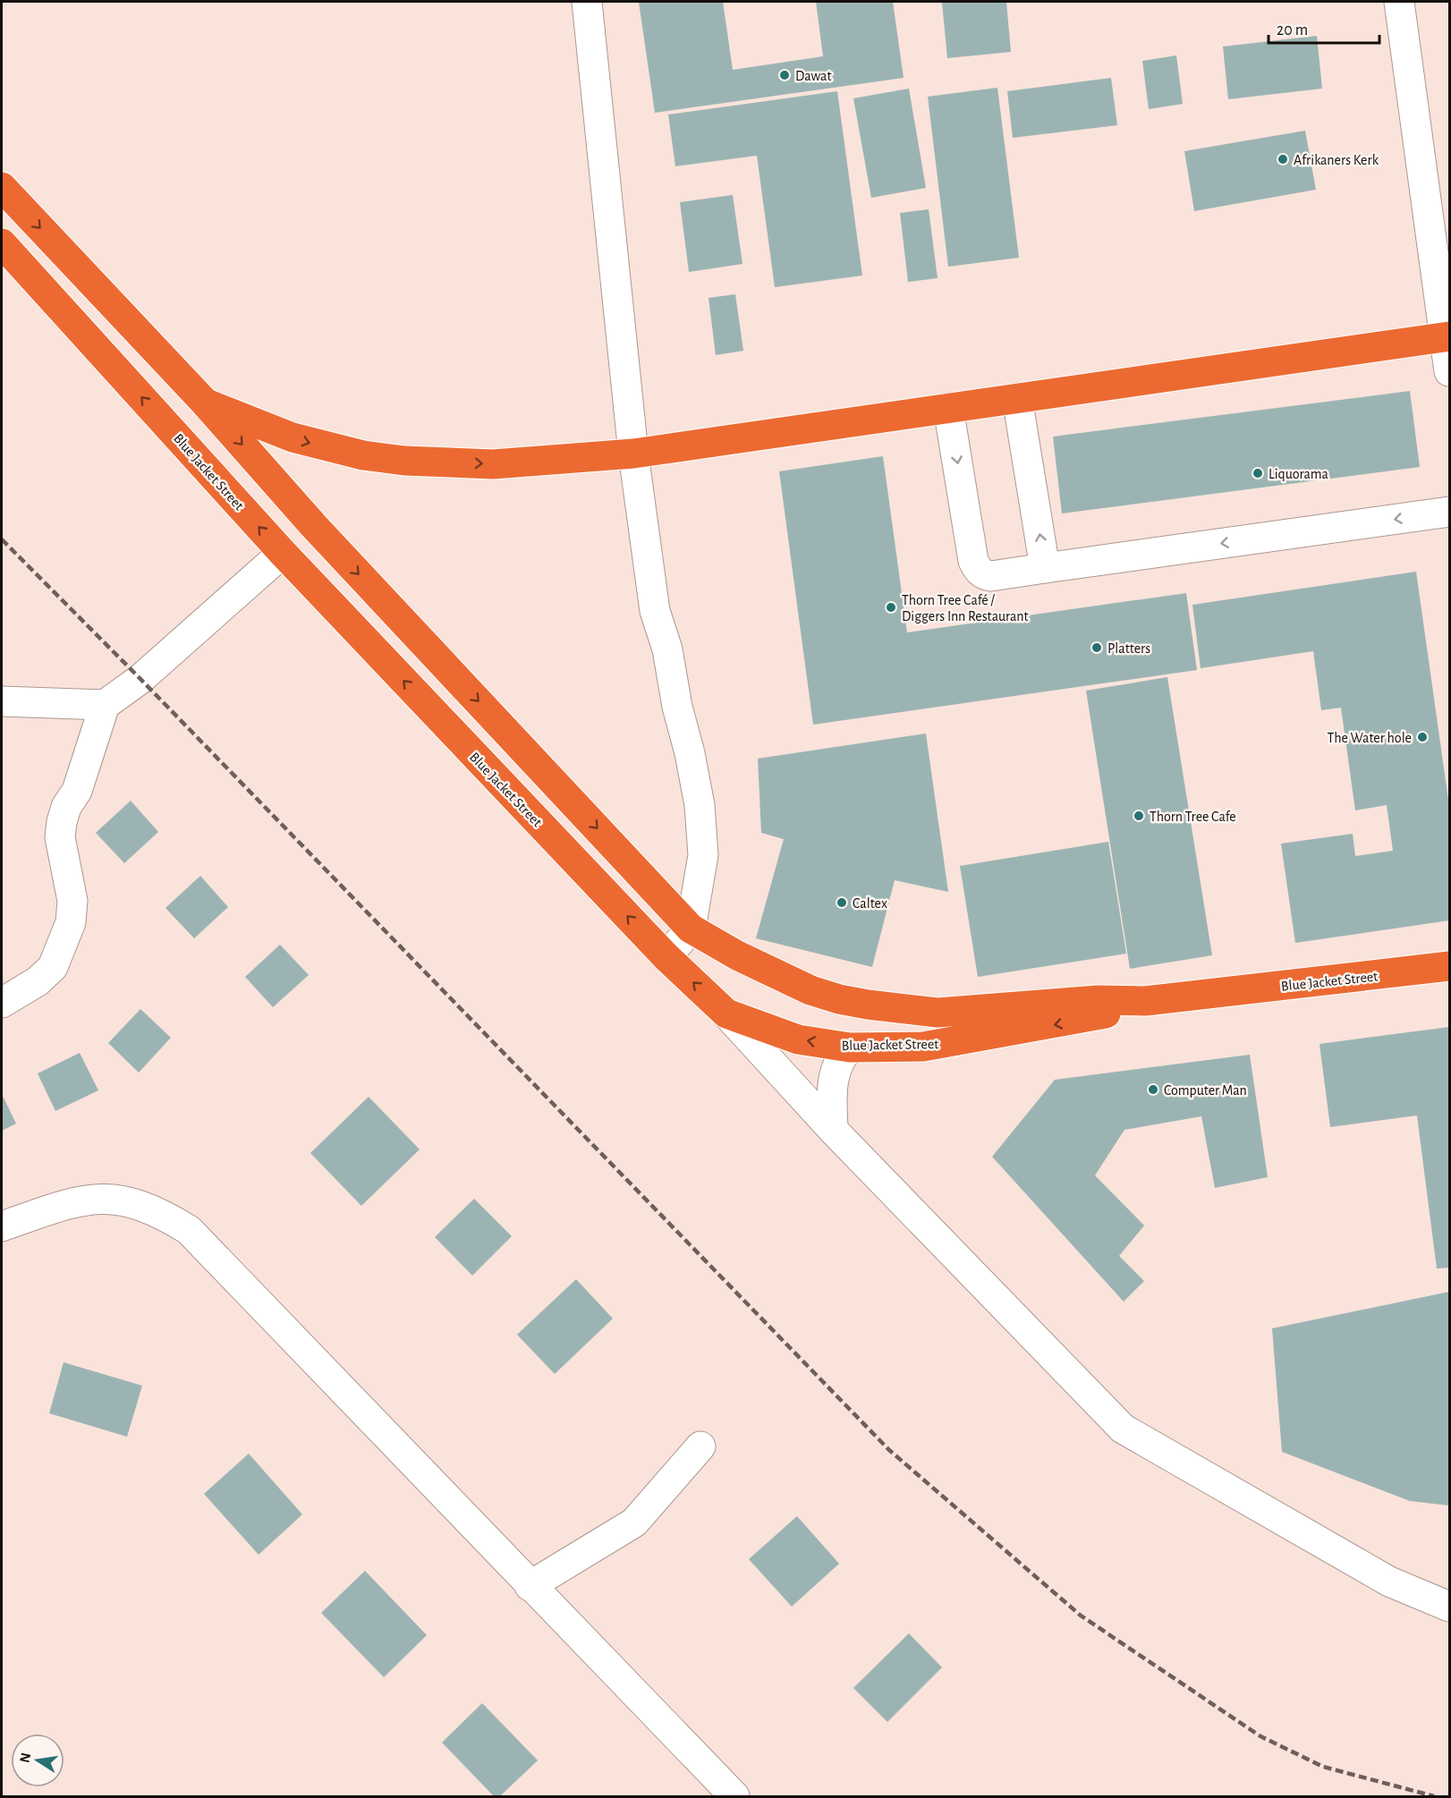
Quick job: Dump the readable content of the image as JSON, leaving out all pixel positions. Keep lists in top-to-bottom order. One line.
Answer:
{"streets":{"highway":["Blue Jacket Street"]},"places":["Dawat","Afrikaners Kerk","Liquorama","Thorn Tree Café / Diggers Inn Restaurant","Platters","The Water hole","Thorn Tree Cafe","Caltex","Computer Man"],"scale_bar":"20 m","north":"left"}
